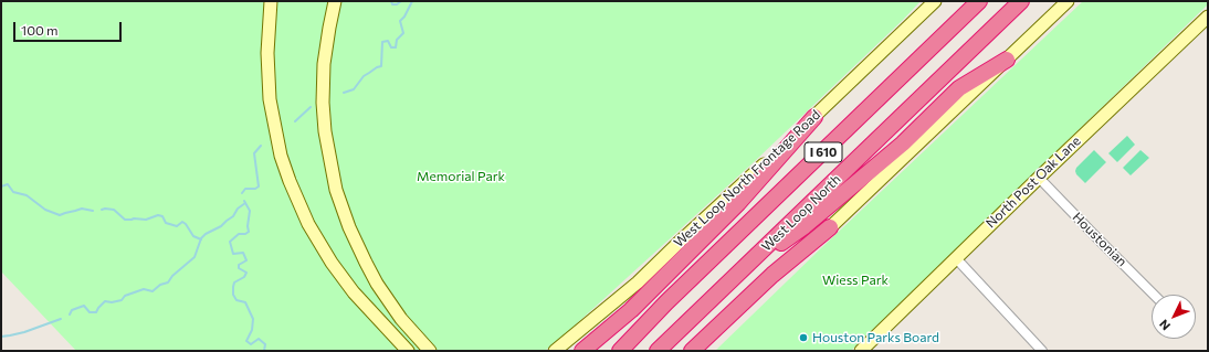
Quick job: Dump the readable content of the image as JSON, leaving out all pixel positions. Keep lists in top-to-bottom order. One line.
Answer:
{"streets":{"highway":["I 610","West Loop North"],"main road":["West Loop North Frontage Road","North Post Oak Lane"],"street":["Houstonian"]},"crossings":[["North Post Oak Lane","Houstonian"]],"parks":["Memorial Park","Wiess Park"],"places":["Houston Parks Board"],"scale_bar":"100 m","north":"bottom left"}
